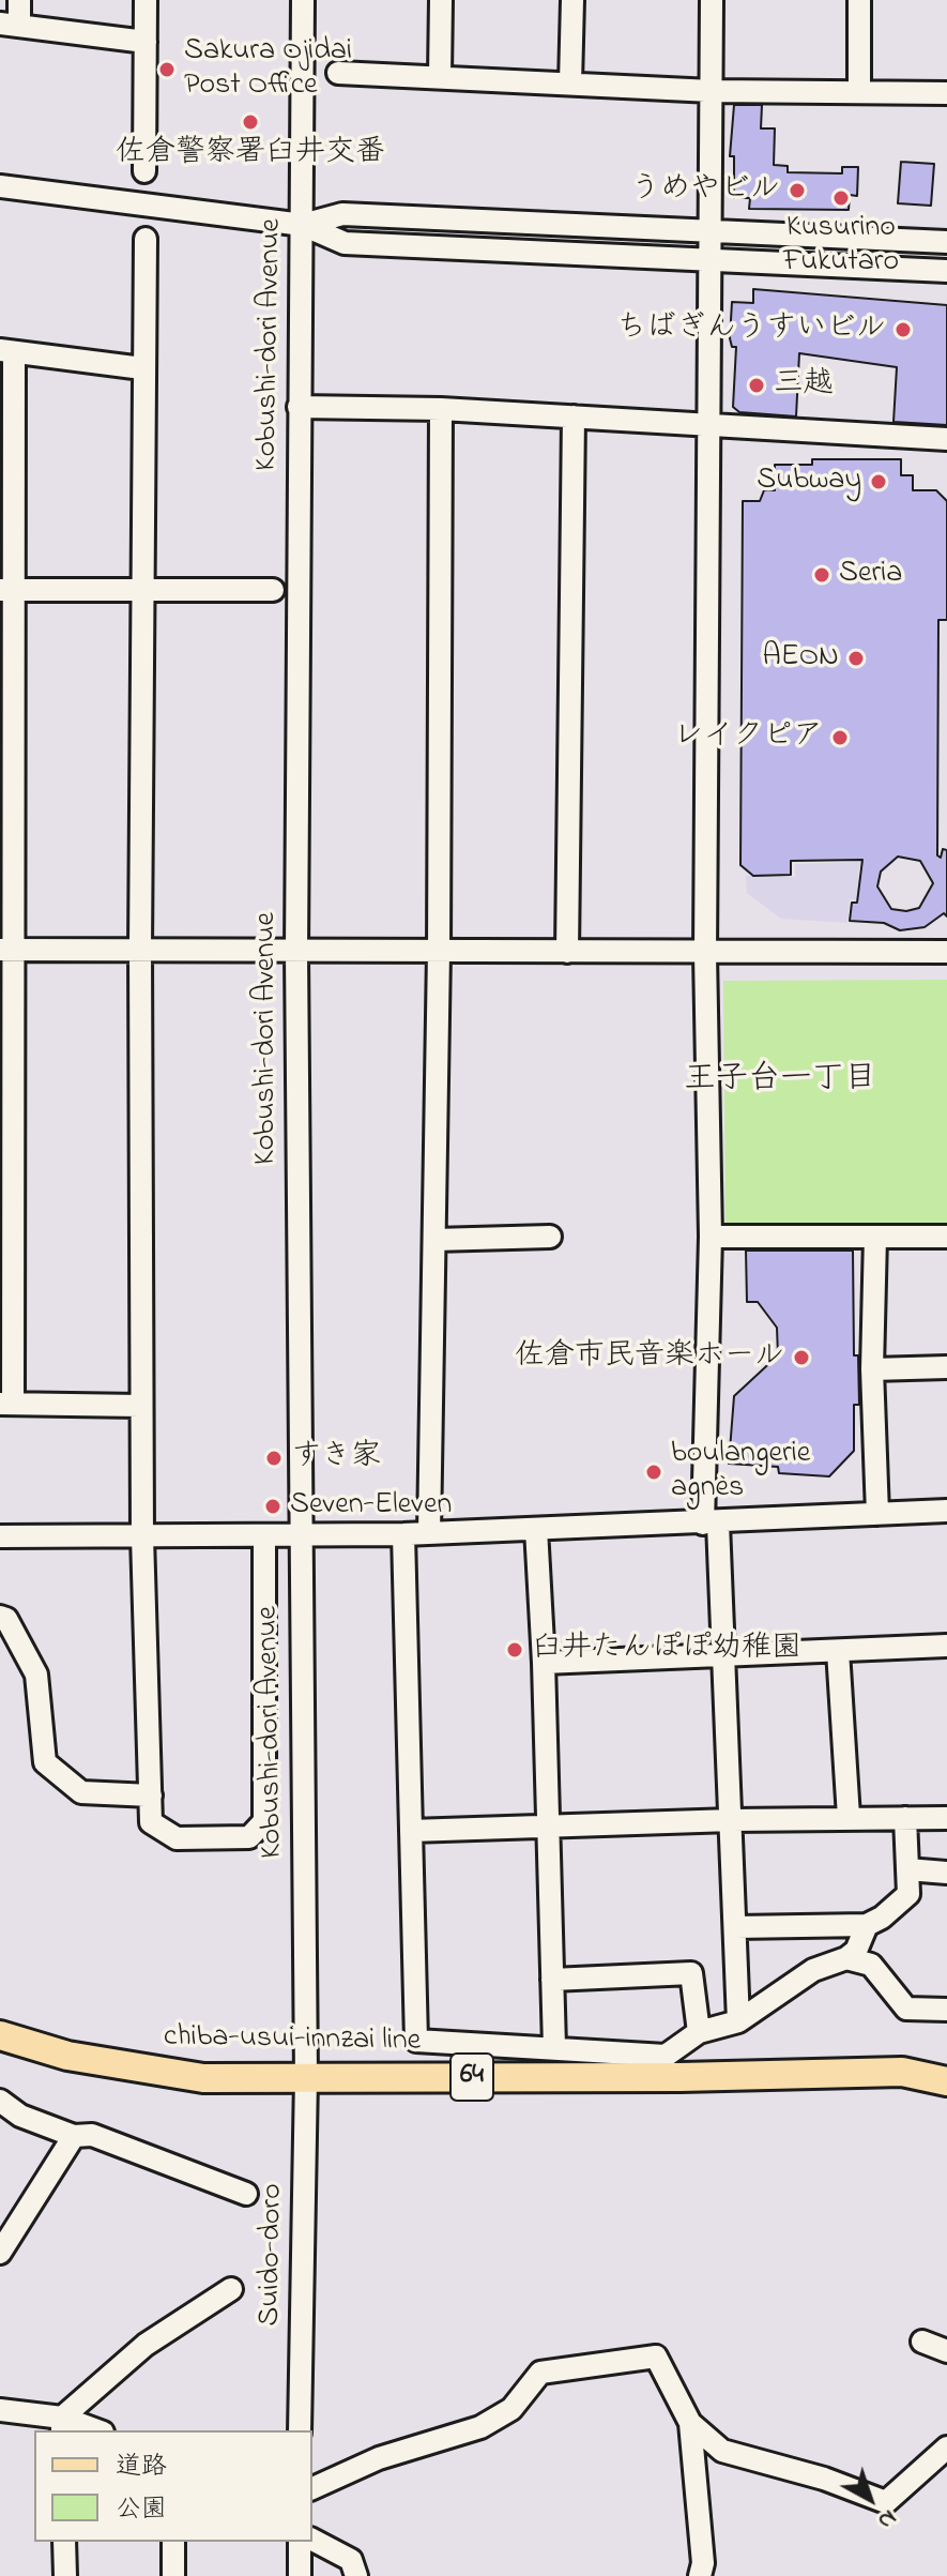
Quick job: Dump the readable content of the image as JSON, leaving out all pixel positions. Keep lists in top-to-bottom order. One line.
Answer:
{"streets":{"main road":["chiba-usui-innzai line","64"],"street":["Kobushi-dori Avenue","Suido-doro"]},"crossings":[["Kobushi-dori Avenue","chiba-usui-innzai line"],["Kobushi-dori Avenue","Suido-doro"],["chiba-usui-innzai line","Suido-doro"]],"districts":["王子台一丁目"],"places":["Sakura Ojidai Post Office","佐倉警察署臼井交番","うめやビル","Kusurino Fukutaro","ちばぎんうすいビル","三越","Subway","Seria","AEON","レイクピア","佐倉市民音楽ホール","すき家","boulangerie agnès","Seven-Eleven","臼井たんぽぽ幼稚園"],"legend":["道路","公園"],"north":"bottom right"}
